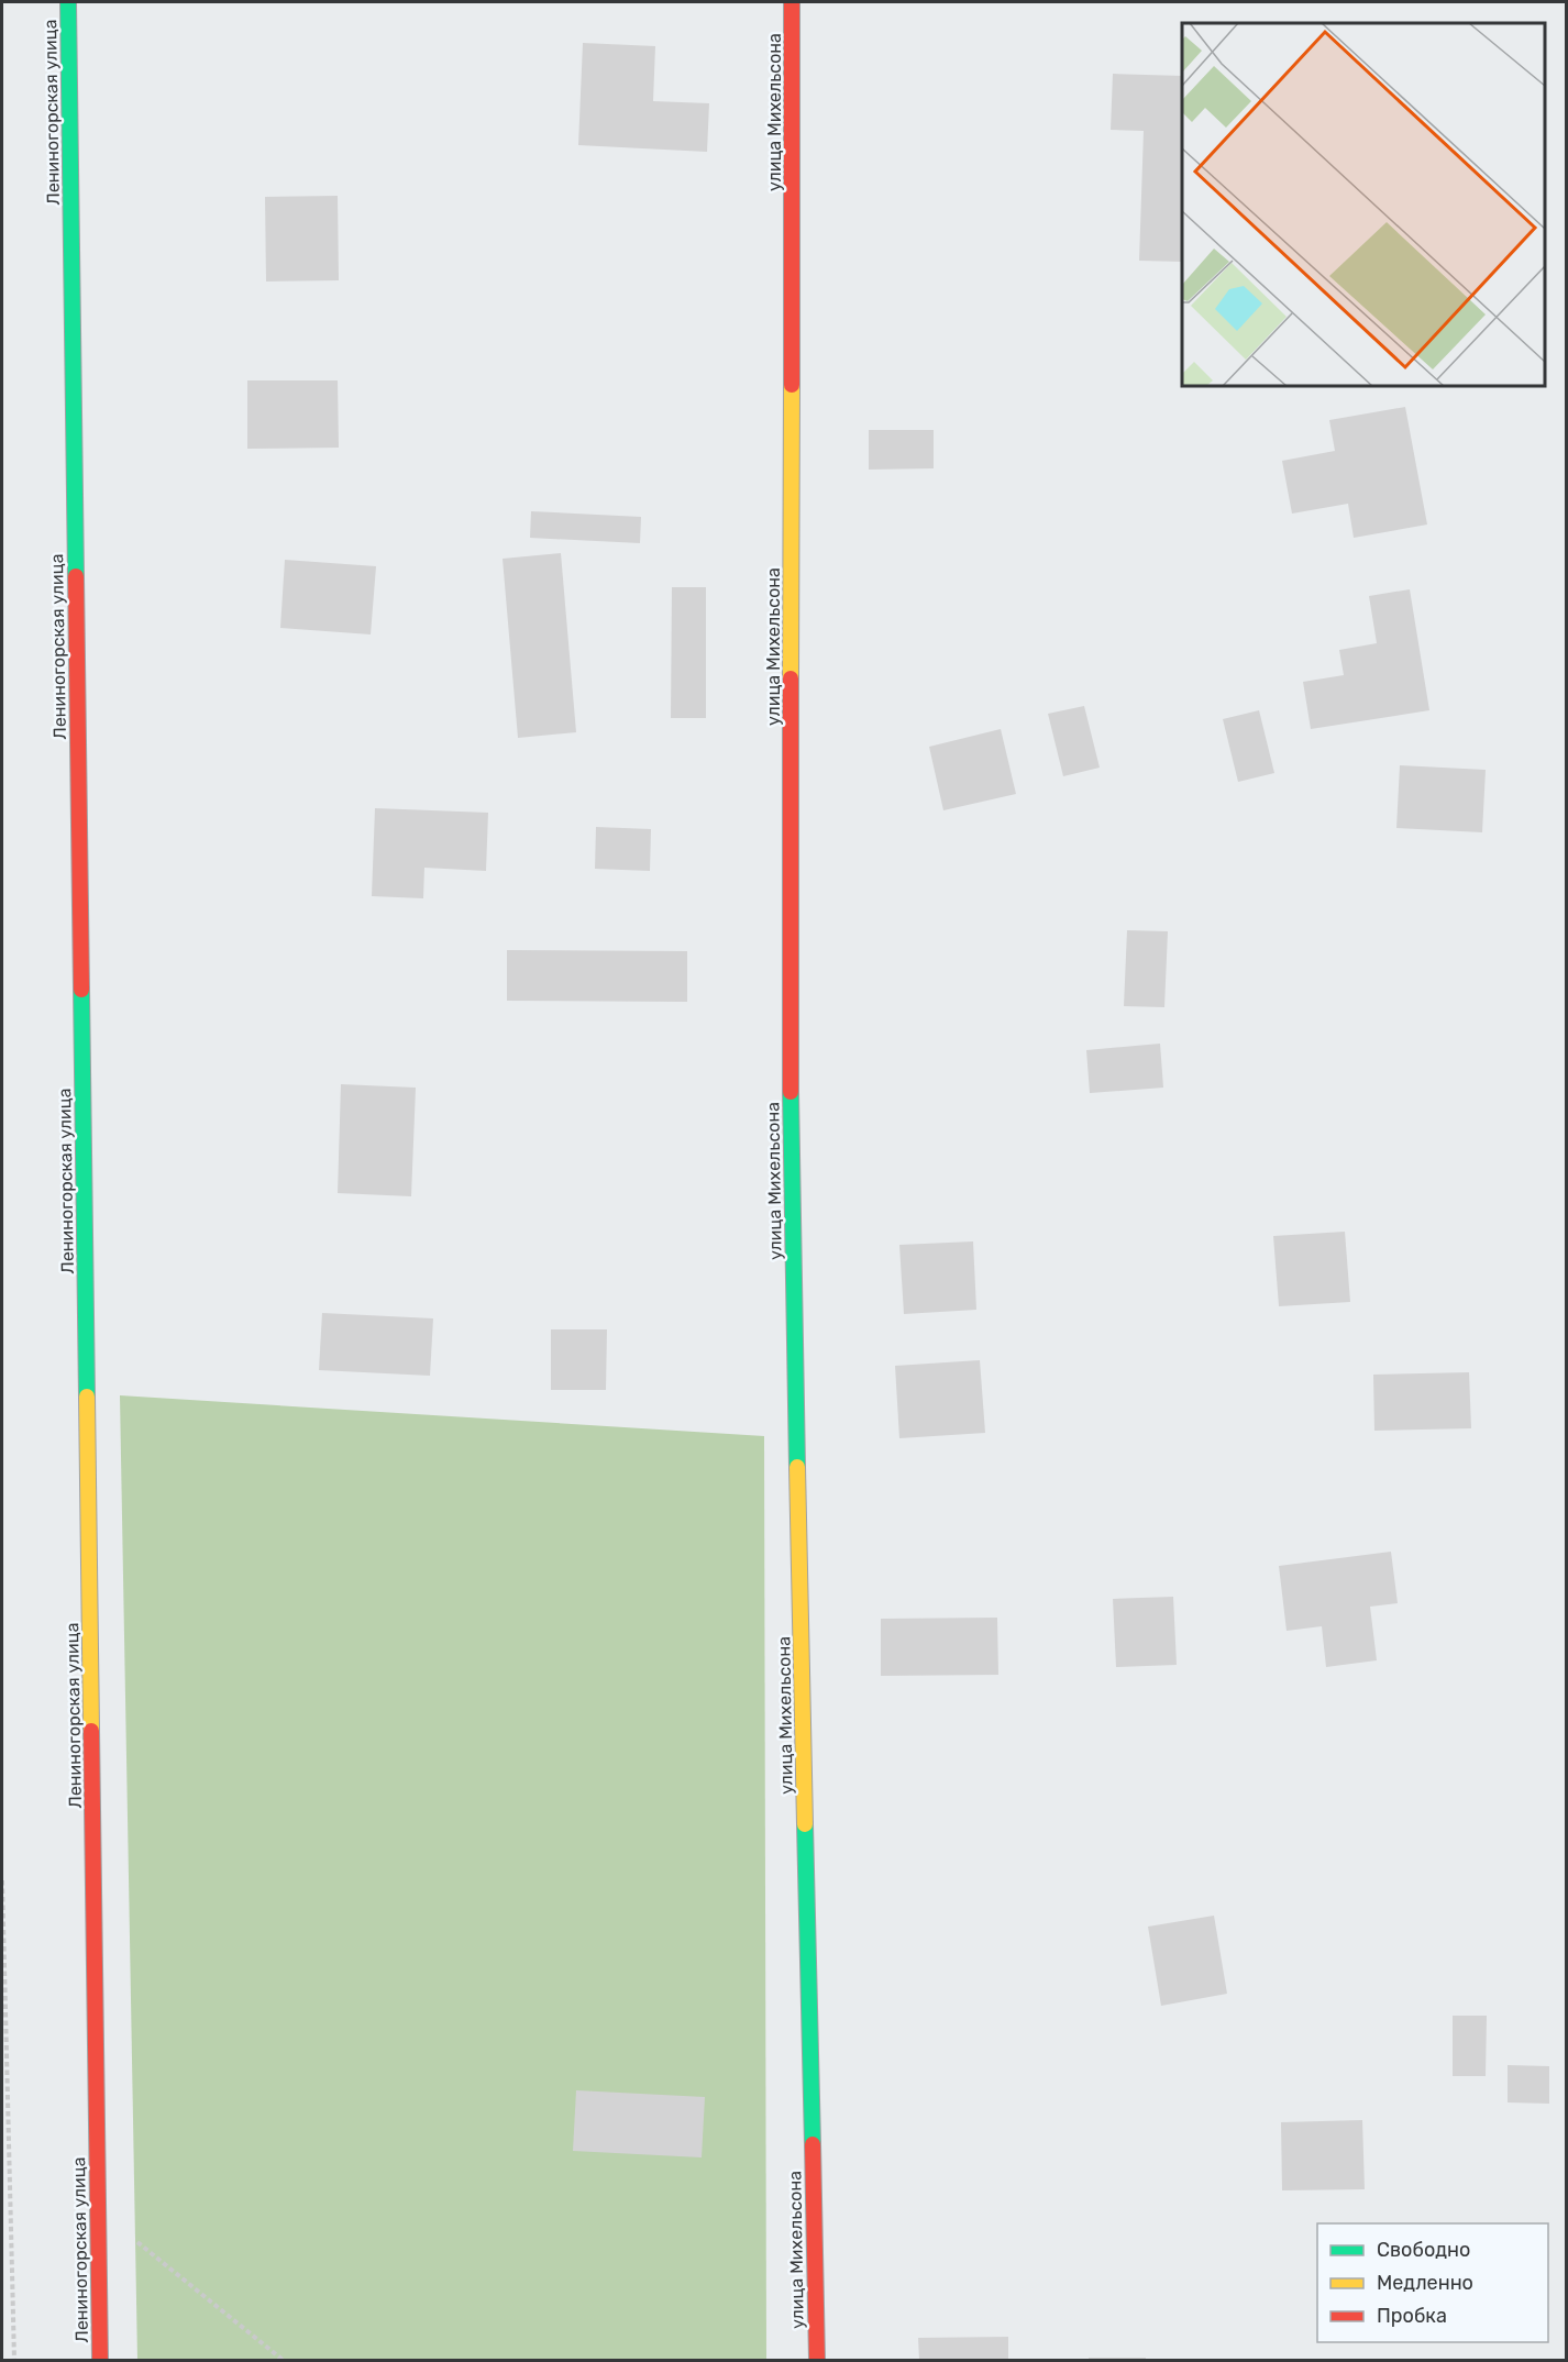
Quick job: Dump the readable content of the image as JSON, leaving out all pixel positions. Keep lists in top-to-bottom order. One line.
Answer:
{"streets":{"street":["Лениногорская улица","улица Михельсона"]},"legend":["Свободно","Медленно","Пробка"]}
